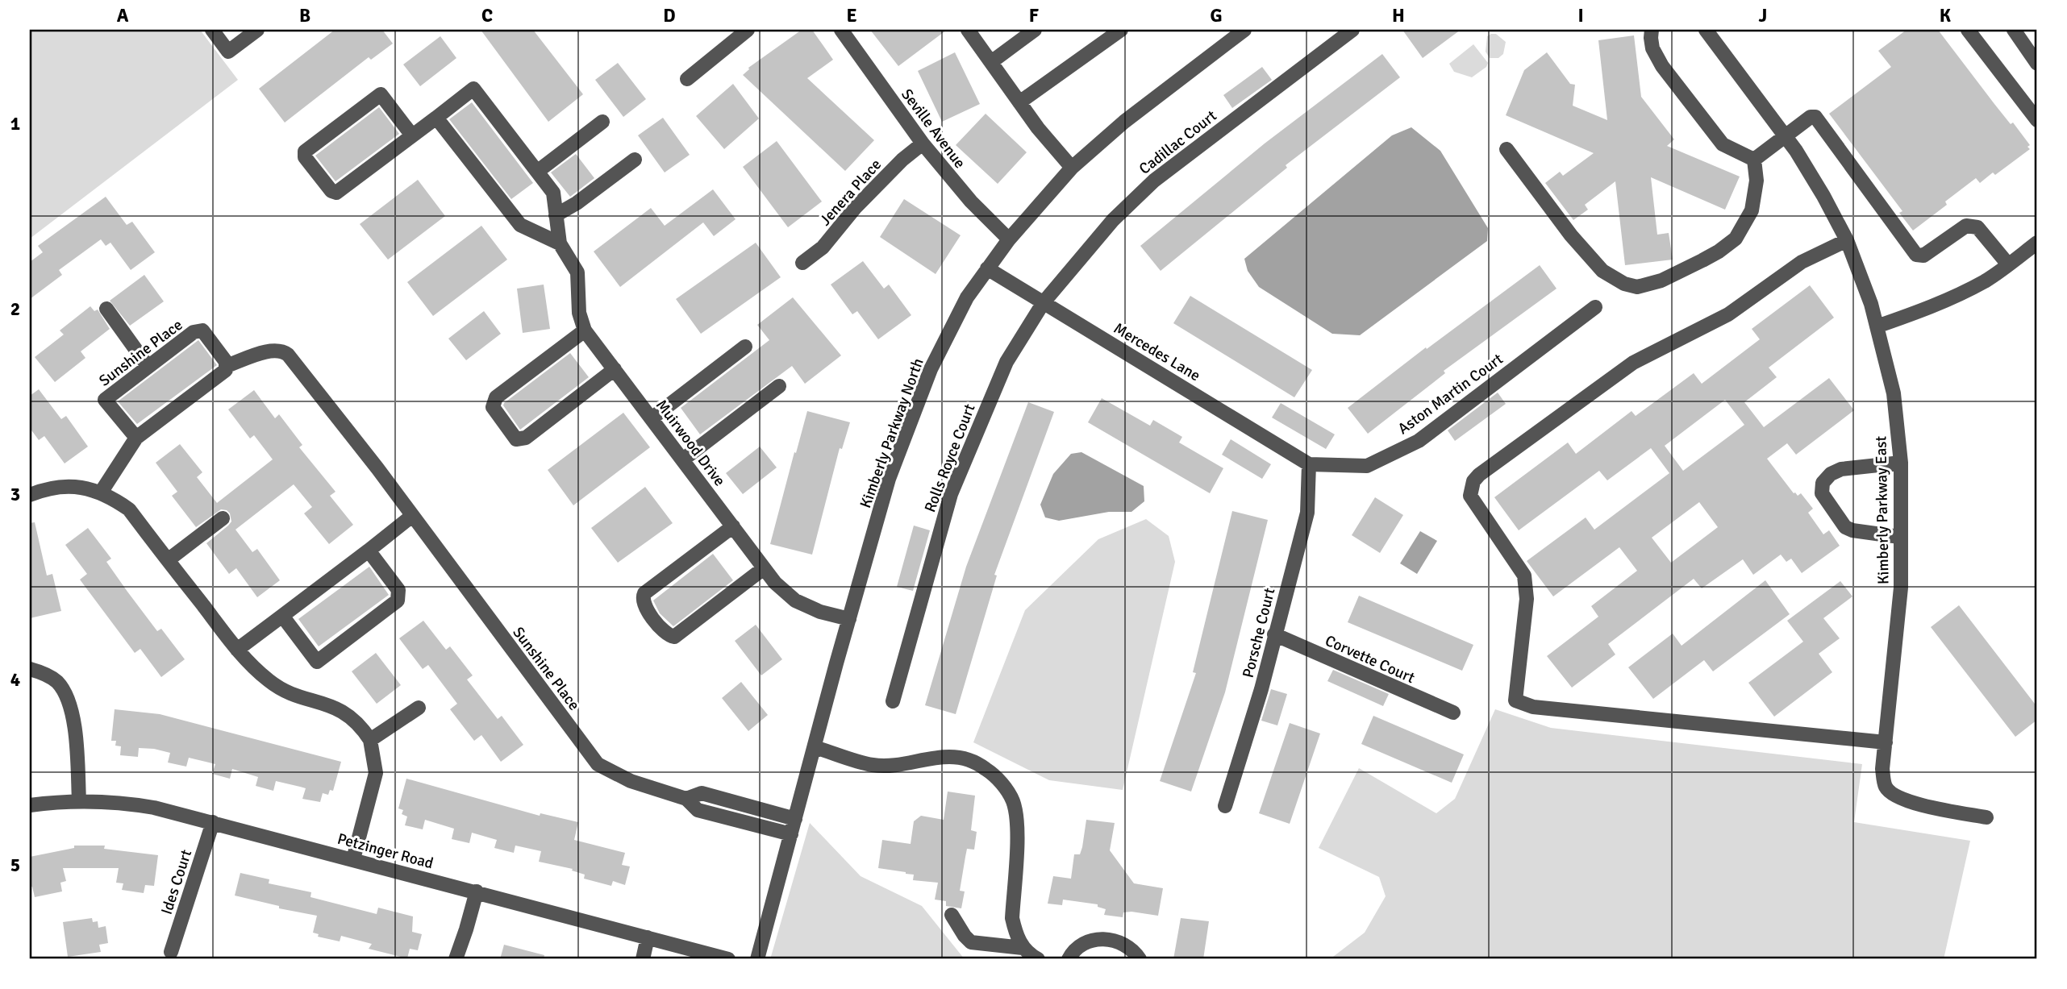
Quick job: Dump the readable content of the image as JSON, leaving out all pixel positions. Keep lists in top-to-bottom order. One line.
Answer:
{"streets":{"street":["Seville Avenue","Cadillac Court","Jenera Place","Mercedes Lane","Sunshine Place","Aston Martin Court","Kimberly Parkway North","Muirwood Drive","Rolls Royce Court","Kimberly Parkway East","Porsche Court","Corvette Court","Petzinger Road","Ides Court"]},"crossings":[["Seville Avenue","Jenera Place"],["Seville Avenue","Kimberly Parkway North"],["Cadillac Court","Mercedes Lane"],["Cadillac Court","Rolls Royce Court"],["Mercedes Lane","Aston Martin Court"],["Mercedes Lane","Kimberly Parkway North"],["Mercedes Lane","Rolls Royce Court"],["Mercedes Lane","Porsche Court"],["Sunshine Place","Kimberly Parkway North"],["Aston Martin Court","Porsche Court"],["Kimberly Parkway North","Muirwood Drive"],["Porsche Court","Corvette Court"],["Petzinger Road","Ides Court"]],"grid":{"columns":["A","B","C","D","E","F","G","H","I","J","K"],"rows":["1","2","3","4","5"]}}
